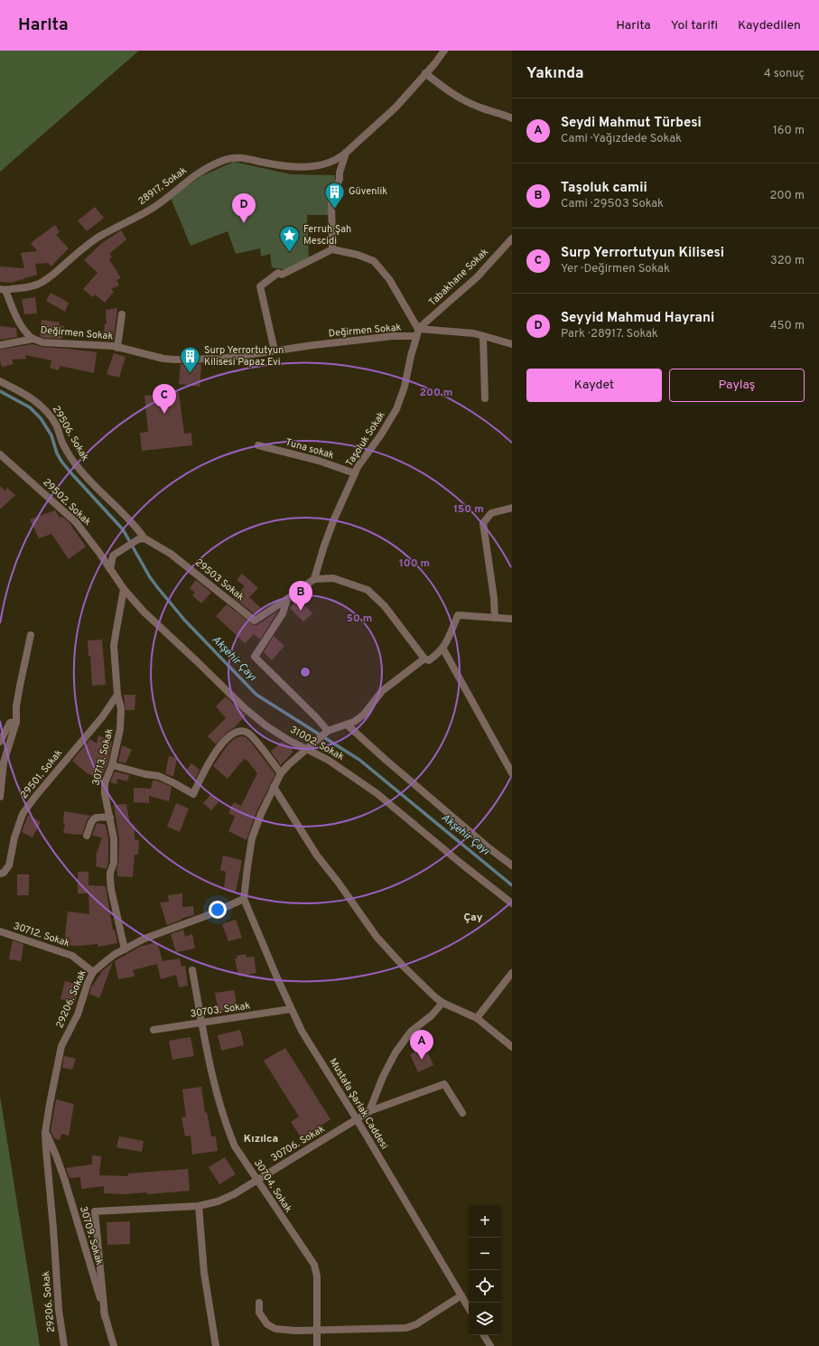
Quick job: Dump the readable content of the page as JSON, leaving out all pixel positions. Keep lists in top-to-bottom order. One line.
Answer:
{"streets":{"street":["28917. Sokak","Tabakhane Sokak","Değirmen Sokak","29506. Sokak","Taşoluk Sokak","Tuna sokak","29502. Sokak","29503 Sokak","31002. Sokak","30713. Sokak","29501. Sokak","30712. Sokak","29206. Sokak","30703. Sokak","Mustafa Şarlak Caddesi","30706. Sokak","30704. Sokak","30709. Sokak"]},"crossings":[["28917. Sokak","Değirmen Sokak"],["Tabakhane Sokak","Değirmen Sokak"],["Tabakhane Sokak","Taşoluk Sokak"],["Değirmen Sokak","Taşoluk Sokak"],["29506. Sokak","29503 Sokak"],["Taşoluk Sokak","Tuna sokak"],["29502. Sokak","31002. Sokak"],["29502. Sokak","30713. Sokak"],["31002. Sokak","30713. Sokak"],["30713. Sokak","29501. Sokak"],["30713. Sokak","29206. Sokak"],["30712. Sokak","29206. Sokak"],["29206. Sokak","Mustafa Şarlak Caddesi"],["29206. Sokak","30709. Sokak"],["30703. Sokak","Mustafa Şarlak Caddesi"],["30703. Sokak","30704. Sokak"],["Mustafa Şarlak Caddesi","30706. Sokak"],["30706. Sokak","30704. Sokak"],["30706. Sokak","30709. Sokak"]],"districts":["Çay","Kızılca"],"water":["Akşehir Çayı"],"places":{"building":["Güvenlik","Surp Yerrortutyun Kilisesi Papaz Evi"],"place":["Ferruh Şah Mescidi"]},"page":{"header":"Harita","nav":["Harita","Yol tarifi","Kaydedilen"],"heading":["Yakında","4 sonuç"],"list":[{"mark":"A","name":"Seydi Mahmut Türbesi","note":"Cami · Yağızdede Sokak","value":"160 m"},{"mark":"B","name":"Taşoluk camii","note":"Cami · 29503 Sokak","value":"200 m"},{"mark":"C","name":"Surp Yerrortutyun Kilisesi","note":"Yer · Değirmen Sokak","value":"320 m"},{"mark":"D","name":"Seyyid Mahmud Hayrani","note":"Park · 28917. Sokak","value":"450 m"}],"pins":["D","C","B","A"],"buttons":["Kaydet","Paylaş"],"map_buttons":["+","−"]},"rings":["200 m","150 m","100 m","50 m"]}
